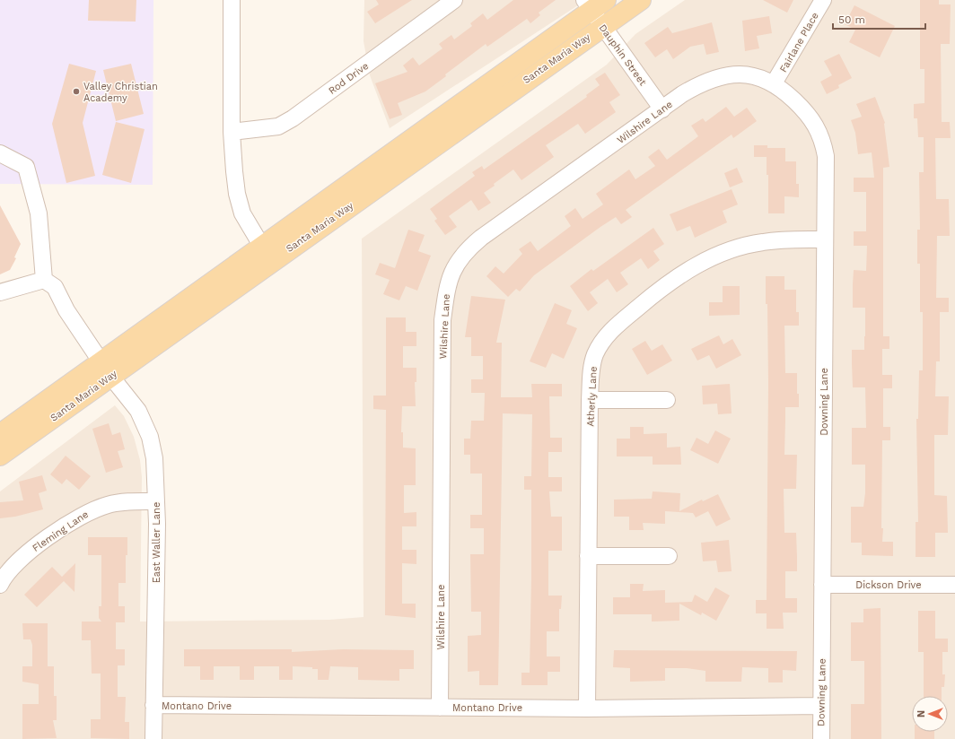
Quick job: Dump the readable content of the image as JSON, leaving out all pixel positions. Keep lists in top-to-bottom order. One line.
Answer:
{"streets":{"main road":["Santa Maria Way"],"street":["Fairlane Place","Dauphin Street","Rod Drive","Wilshire Lane","Atherly Lane","Downing Lane","Fleming Lane","East Waller Lane","Dickson Drive","Montano Drive"]},"crossings":[["Fairlane Place","Wilshire Lane"],["Fairlane Place","Downing Lane"],["Dauphin Street","Santa Maria Way"],["Dauphin Street","Wilshire Lane"],["Santa Maria Way","East Waller Lane"],["Wilshire Lane","Downing Lane"],["Wilshire Lane","Montano Drive"],["Atherly Lane","Downing Lane"],["Atherly Lane","Montano Drive"],["Downing Lane","Dickson Drive"],["Downing Lane","Montano Drive"],["Fleming Lane","East Waller Lane"],["East Waller Lane","Montano Drive"]],"places":["Valley Christian Academy"],"scale_bar":"50 m","north":"left"}
